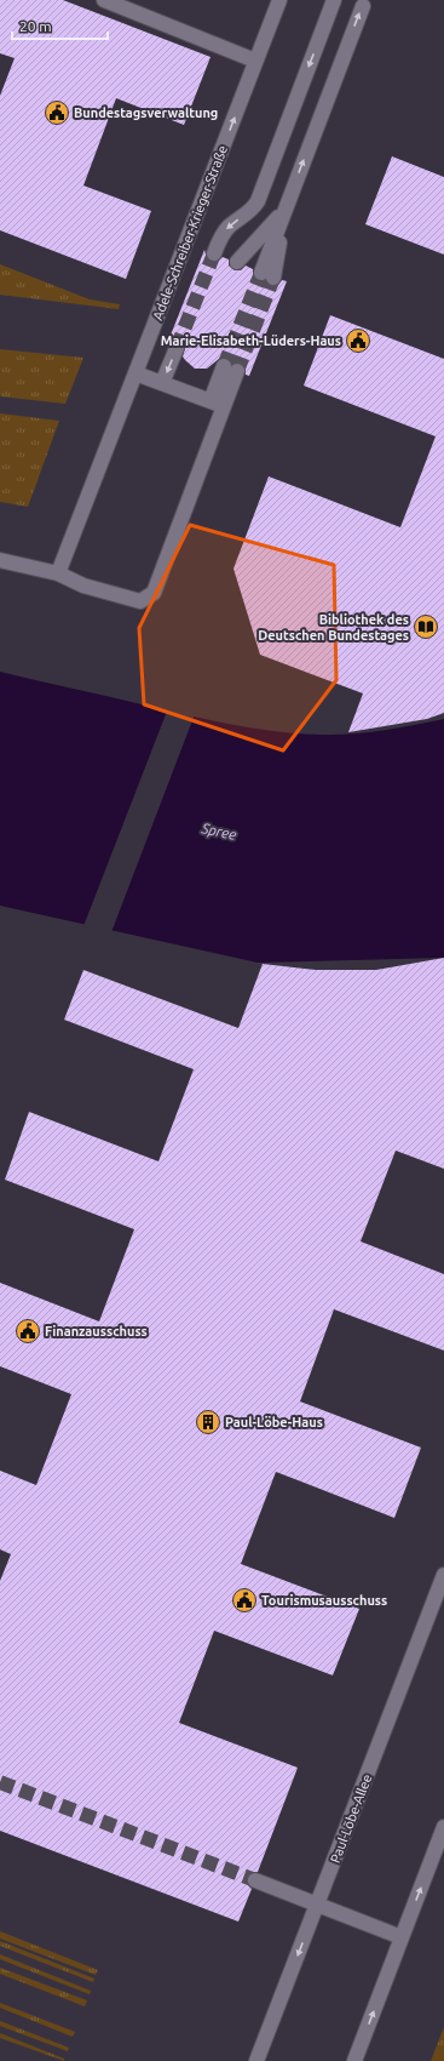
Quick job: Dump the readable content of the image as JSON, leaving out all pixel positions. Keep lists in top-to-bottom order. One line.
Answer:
{"streets":{"street":["Adele-Schreiber-Krieger-Straße","Paul-Löbe-Allee"]},"water":["Spree"],"places":{"public building":["Bundestagsverwaltung","Marie-Elisabeth-Lüders-Haus","Finanzausschuss","Tourismusausschuss"],"library":["Bibliothek des Deutschen Bundestages"],"building":["Paul-Löbe-Haus"]},"scale_bar":"20 m"}
